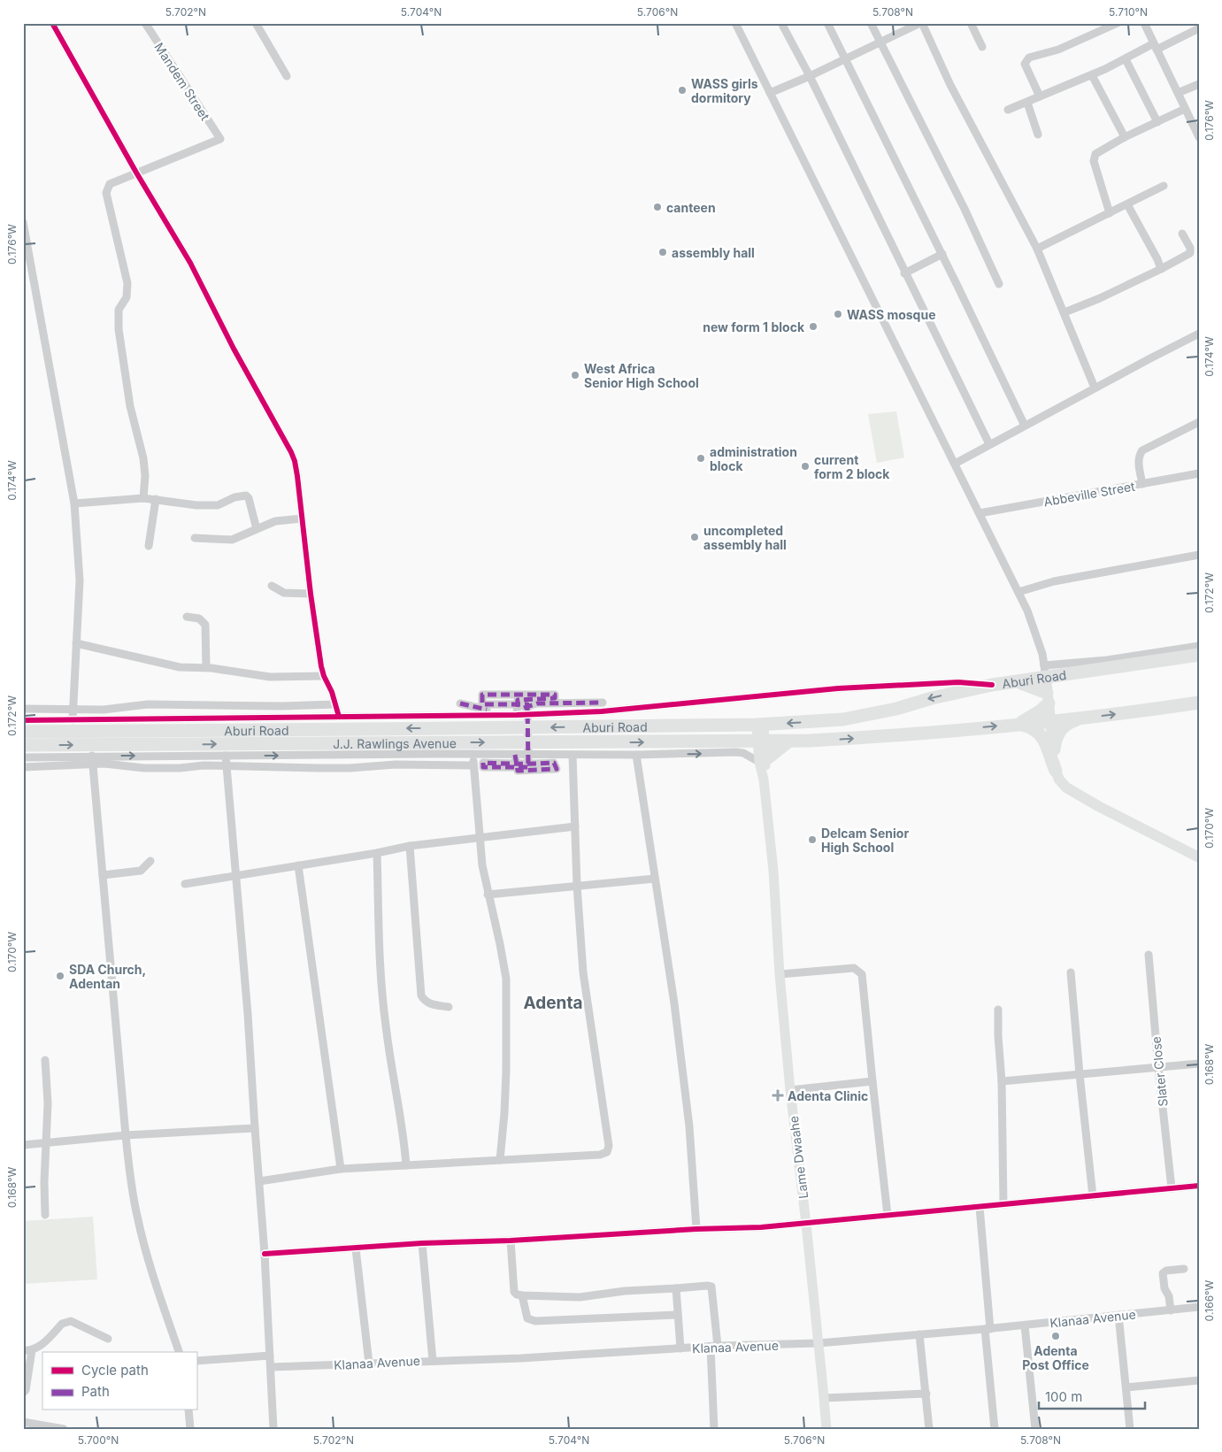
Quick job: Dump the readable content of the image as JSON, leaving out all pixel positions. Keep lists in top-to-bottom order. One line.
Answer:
{"streets":{"highway":["Aburi Road","J.J. Rawlings Avenue"],"street":["Mandem Street","Abbeville Street","Slater Close","Lame Dwaahe","Klanaa Avenue"]},"crossings":[["Aburi Road","Lame Dwaahe"],["J.J. Rawlings Avenue","Lame Dwaahe"],["Lame Dwaahe","Klanaa Avenue"]],"one_way":["Aburi Road","J.J. Rawlings Avenue"],"districts":["Adenta"],"places":{"other":["WASS girls dormitory","canteen","assembly hall","WASS mosque","new form 1 block","West Africa Senior High School","administration block","current form 2 block","uncompleted assembly hall","Delcam Senior High School","SDA Church, Adentan","Adenta Post Office"],"health":["Adenta Clinic"]},"legend":["Cycle path","Path"],"scale_bar":"100 m","coordinates":["5.702°N","5.704°N","5.706°N","5.708°N","5.710°N","0.176°W","0.174°W","0.172°W","0.170°W","0.168°W","0.166°W","5.700°N"]}
